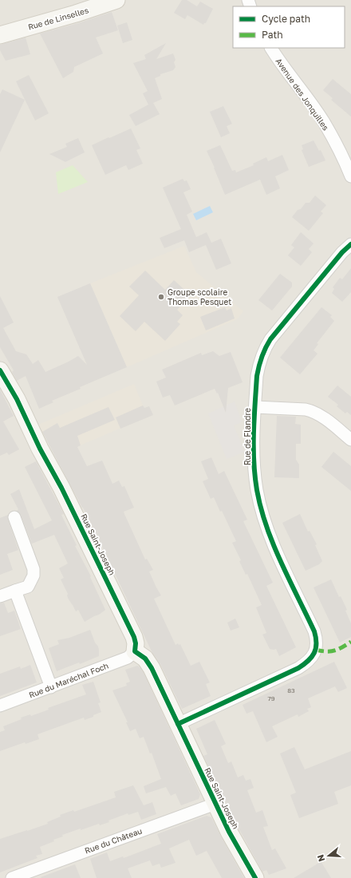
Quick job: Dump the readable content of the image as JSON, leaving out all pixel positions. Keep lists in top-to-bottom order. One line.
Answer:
{"streets":{"street":["Rue de Linselles","Avenue des Jonquilles","Rue de Flandre","Rue Saint-Joseph","Rue du Maréchal Foch","Rue du Château"]},"crossings":[["Rue de Flandre","Rue Saint-Joseph"],["Rue Saint-Joseph","Rue du Maréchal Foch"],["Rue Saint-Joseph","Rue du Château"]],"places":["Groupe scolaire Thomas Pesquet"],"house_numbers":["83","79"],"legend":["Cycle path","Path"],"north":"left"}
